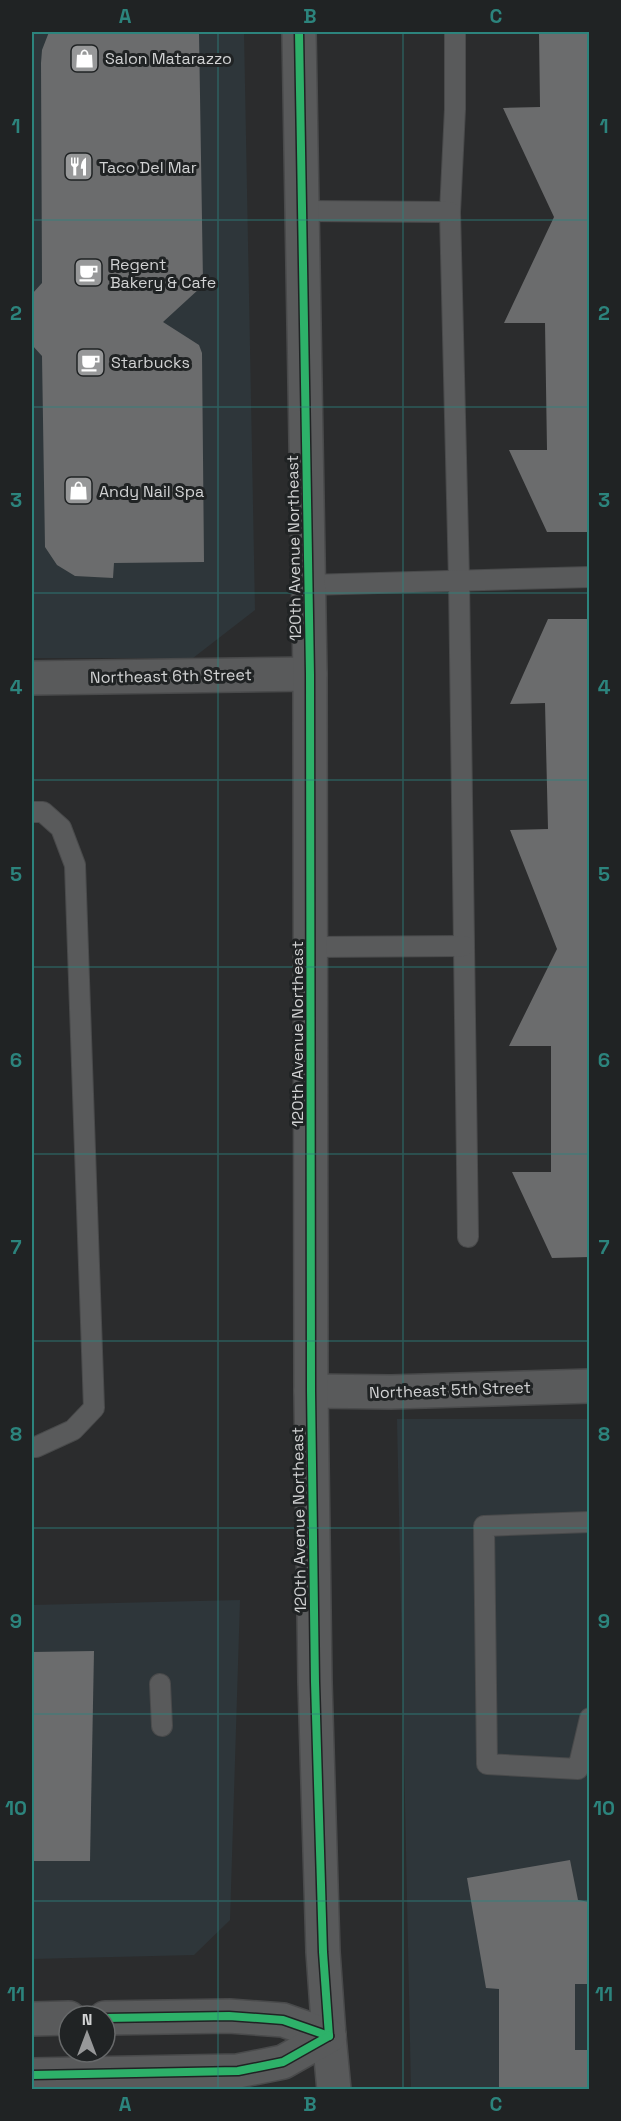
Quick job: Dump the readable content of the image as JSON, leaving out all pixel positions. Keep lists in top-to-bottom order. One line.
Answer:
{"streets":{"main road":["120th Avenue Northeast","Northeast 6th Street","Northeast 5th Street"]},"crossings":[["120th Avenue Northeast","Northeast 6th Street"],["120th Avenue Northeast","Northeast 5th Street"]],"places":{"shop":["Salon Matarazzo","Andy Nail Spa"],"restaurant":["Taco Del Mar"],"cafe":["Regent Bakery & Cafe","Starbucks"]},"north":"top","grid":{"columns":["A","B","C"],"rows":["1","2","3","4","5","6","7","8","9","10","11"]}}
